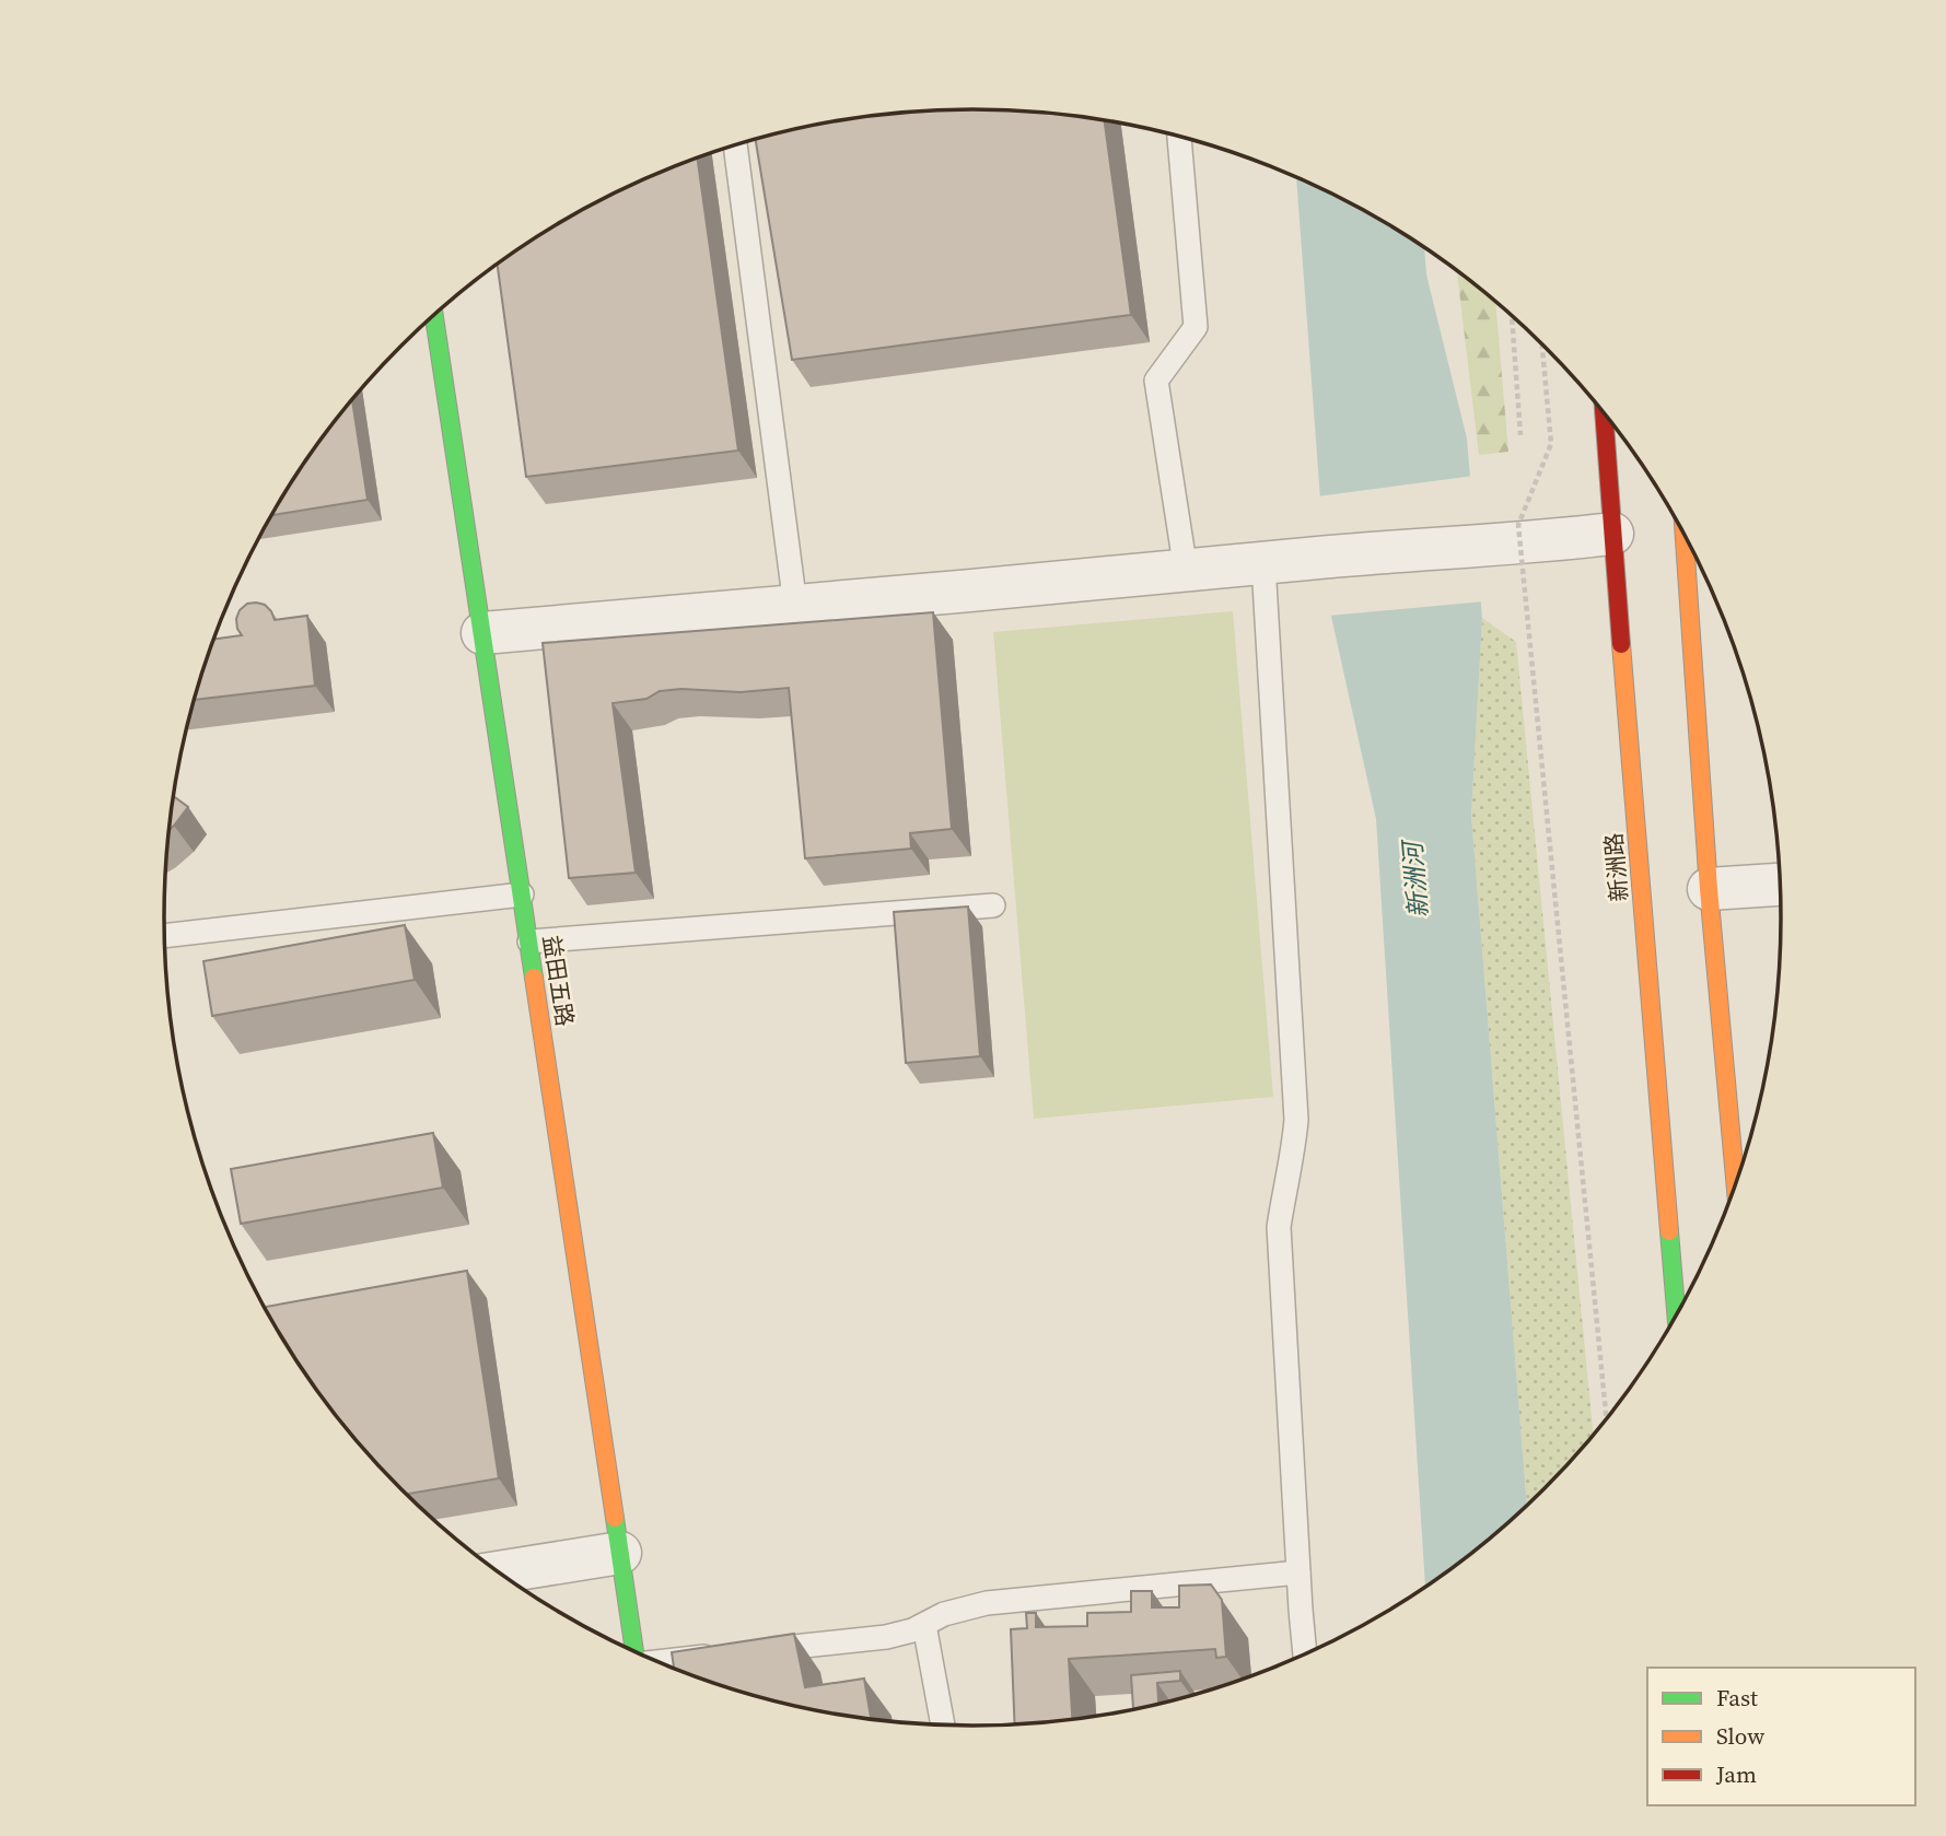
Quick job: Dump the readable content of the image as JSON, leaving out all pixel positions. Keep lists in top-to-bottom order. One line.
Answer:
{"streets":{"main road":["新洲路","益田五路"]},"water":["新洲河"],"legend":["Fast","Slow","Jam"]}
